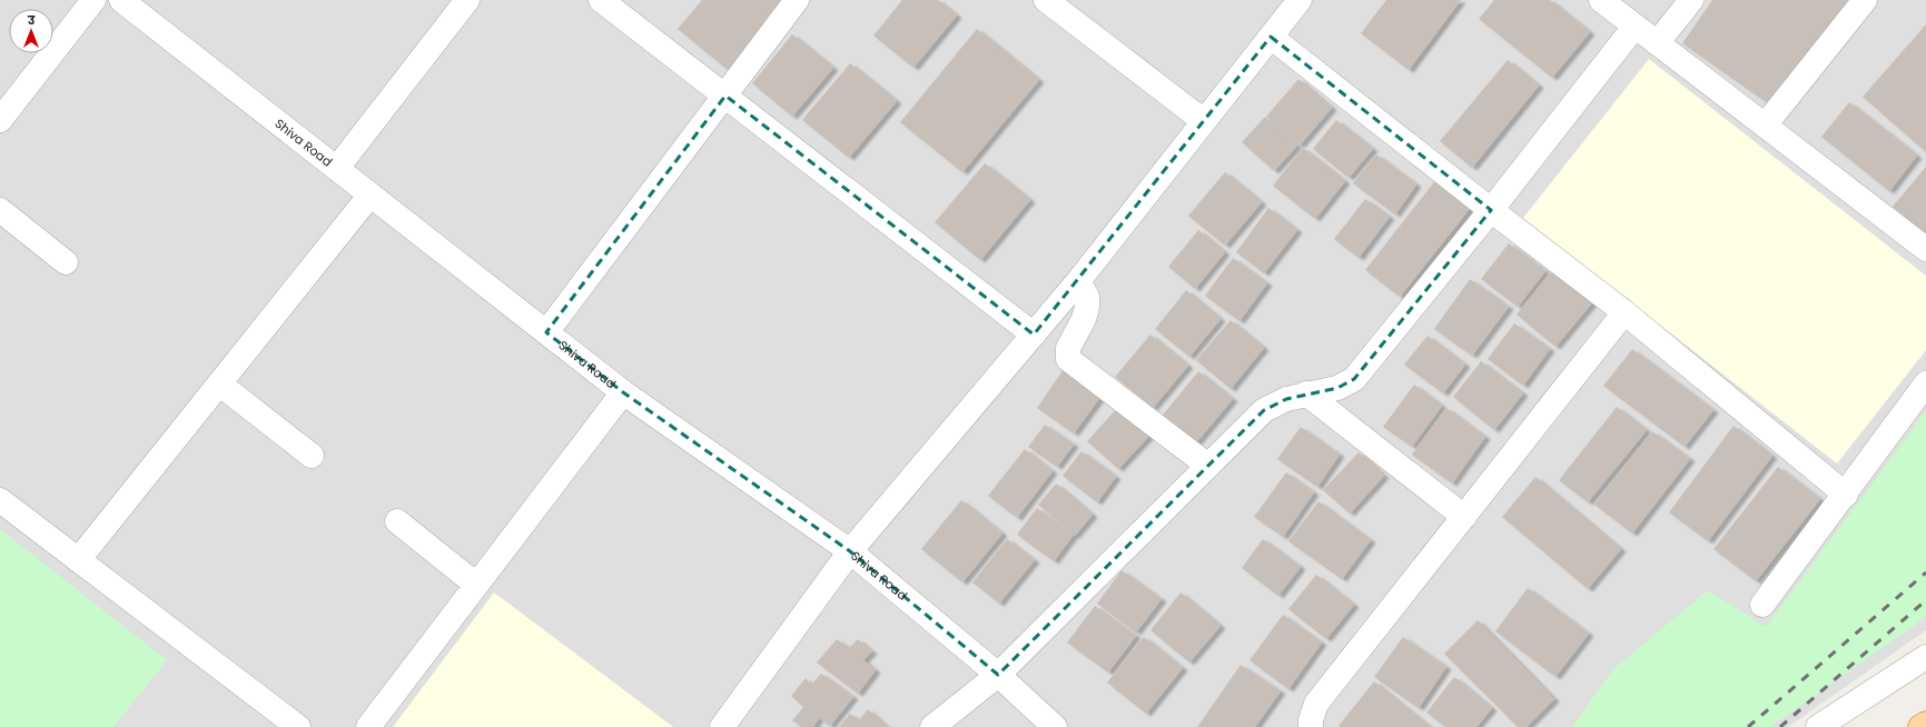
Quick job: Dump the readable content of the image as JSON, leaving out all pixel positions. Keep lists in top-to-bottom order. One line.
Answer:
{"streets":{"street":["Shiva Road"]},"north":"top"}
